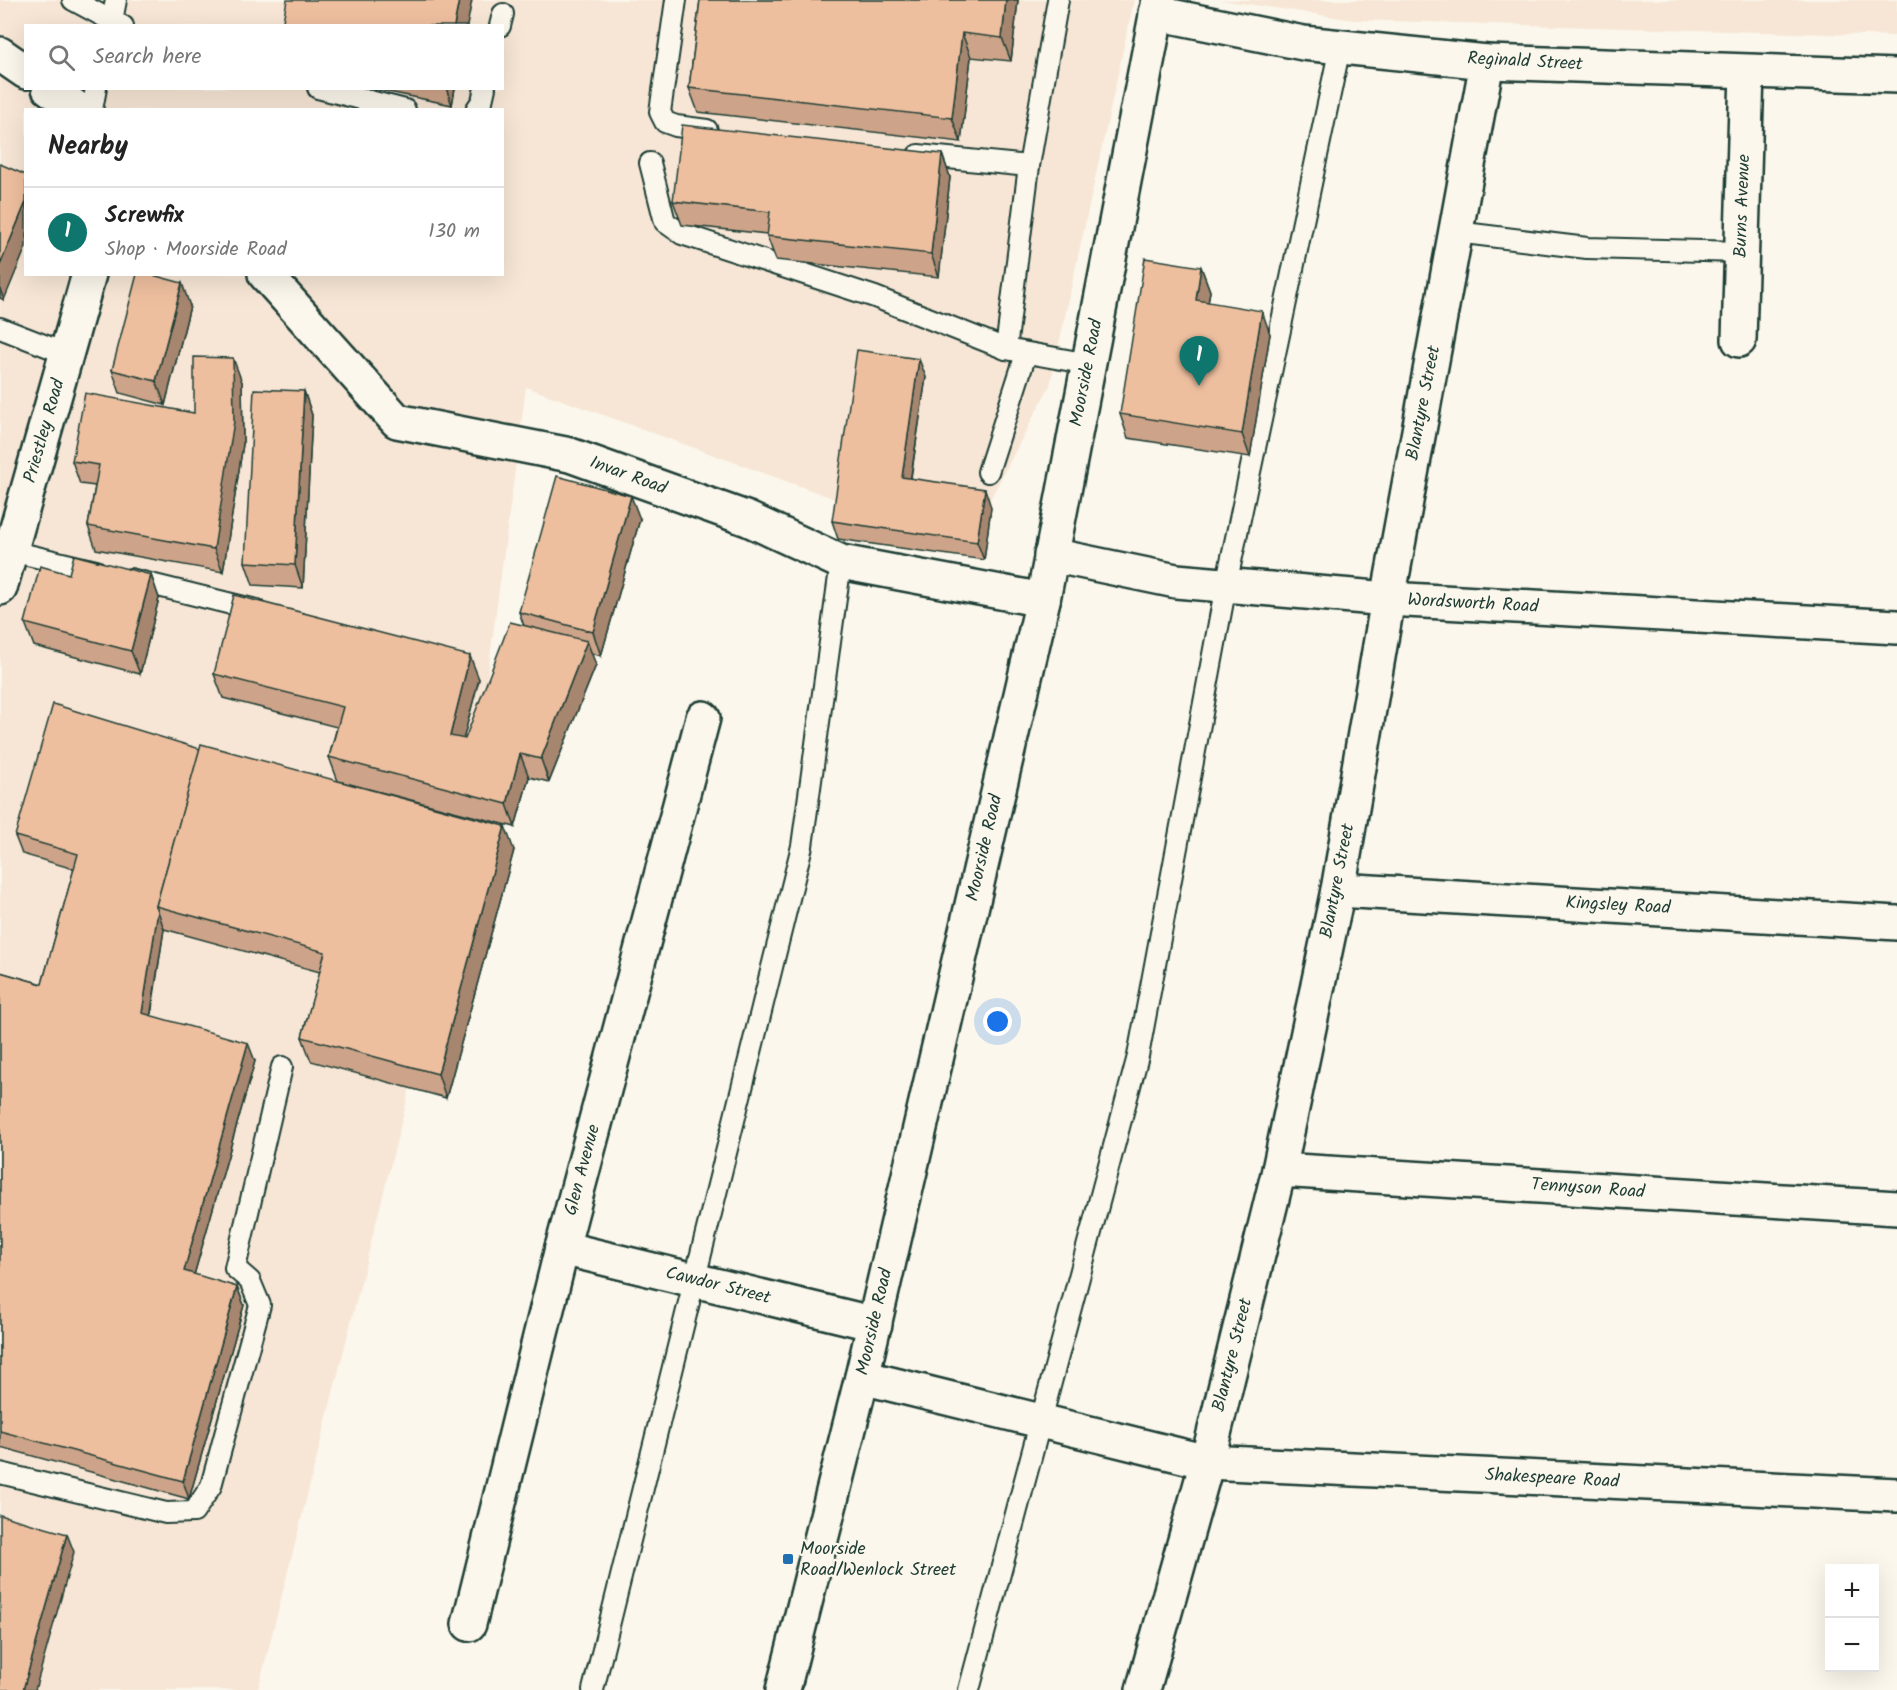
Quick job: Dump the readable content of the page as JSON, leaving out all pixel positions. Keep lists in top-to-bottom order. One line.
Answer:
{"streets":{"street":["Reginald Street","Burns Avenue","Moorside Road","Blantyre Street","Priestley Road","Invar Road","Wordsworth Road","Kingsley Road","Glen Avenue","Tennyson Road","Cawdor Street","Shakespeare Road"]},"crossings":[["Reginald Street","Burns Avenue"],["Reginald Street","Moorside Road"],["Reginald Street","Blantyre Street"],["Moorside Road","Invar Road"],["Moorside Road","Wordsworth Road"],["Moorside Road","Cawdor Street"],["Moorside Road","Shakespeare Road"],["Blantyre Street","Wordsworth Road"],["Blantyre Street","Kingsley Road"],["Blantyre Street","Tennyson Road"],["Blantyre Street","Shakespeare Road"],["Glen Avenue","Cawdor Street"]],"places":{"transit":["Moorside Road/Wenlock Street"]},"page":{"search":"Search here","heading":"Nearby","list":[{"mark":"1","name":"Screwfix","note":"Shop · Moorside Road","value":"130 m"}],"pins":"1","map_buttons":["+","−"]}}
